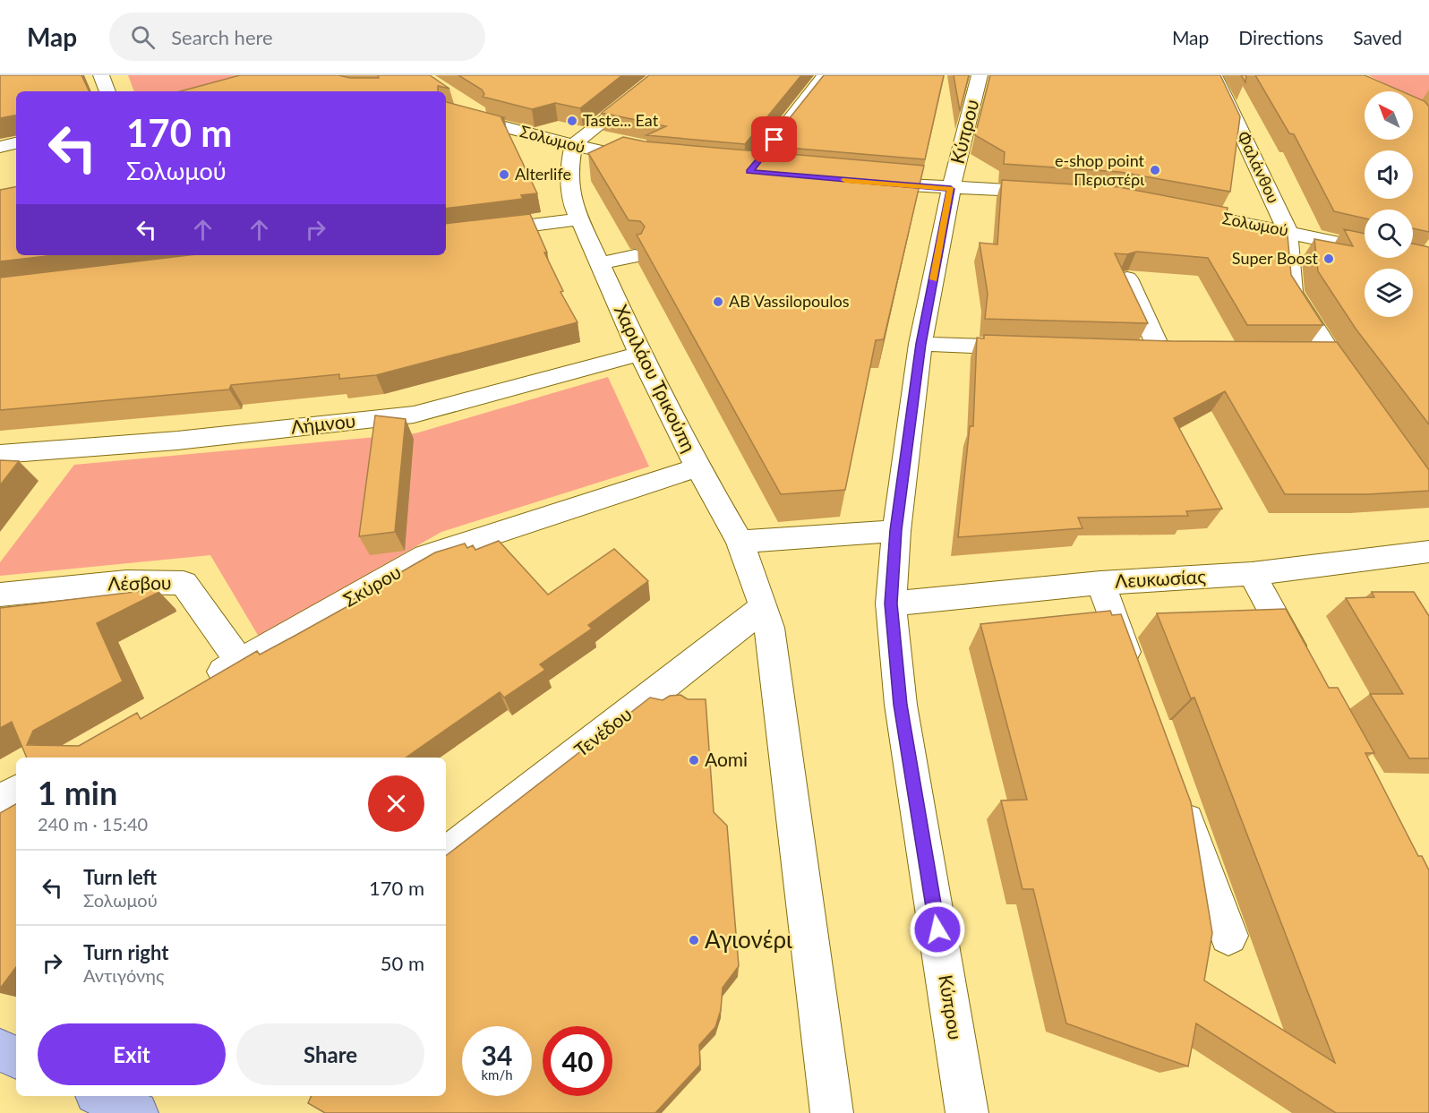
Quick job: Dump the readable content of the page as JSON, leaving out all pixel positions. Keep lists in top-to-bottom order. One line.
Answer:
{"streets":{"street":["Κύπρου","Σολωμού","Φαλάνθου","Χαριλάου Τρικούπη","Λήμνου","Λευκωσίας","Λέσβου","Σκύρου","Τενέδου"]},"crossings":[["Κύπρου","Λευκωσίας"],["Σολωμού","Φαλάνθου"],["Σολωμού","Χαριλάου Τρικούπη"],["Χαριλάου Τρικούπη","Λήμνου"],["Χαριλάου Τρικούπη","Σκύρου"],["Χαριλάου Τρικούπη","Τενέδου"],["Λέσβου","Σκύρου"]],"places":["Taste... Eat","e-shop point Περιστέρι","Alterlife","Super Boost","AB Vassilopoulos","Aomi","Αγιονέρι"],"north":"top left","page":{"header":"Map","search":"Search here","nav":["Map","Directions","Saved"],"turn":["170 m","Σολωμού"],"heading":["1 min","240 m · 15:40"],"list":[{"name":"Turn left","note":"Σολωμού","value":"170 m"},{"name":"Turn right","note":"Αντιγόνης","value":"50 m"}],"buttons":["Exit","Share"],"speed":"34 km/h","limit":"40"}}
